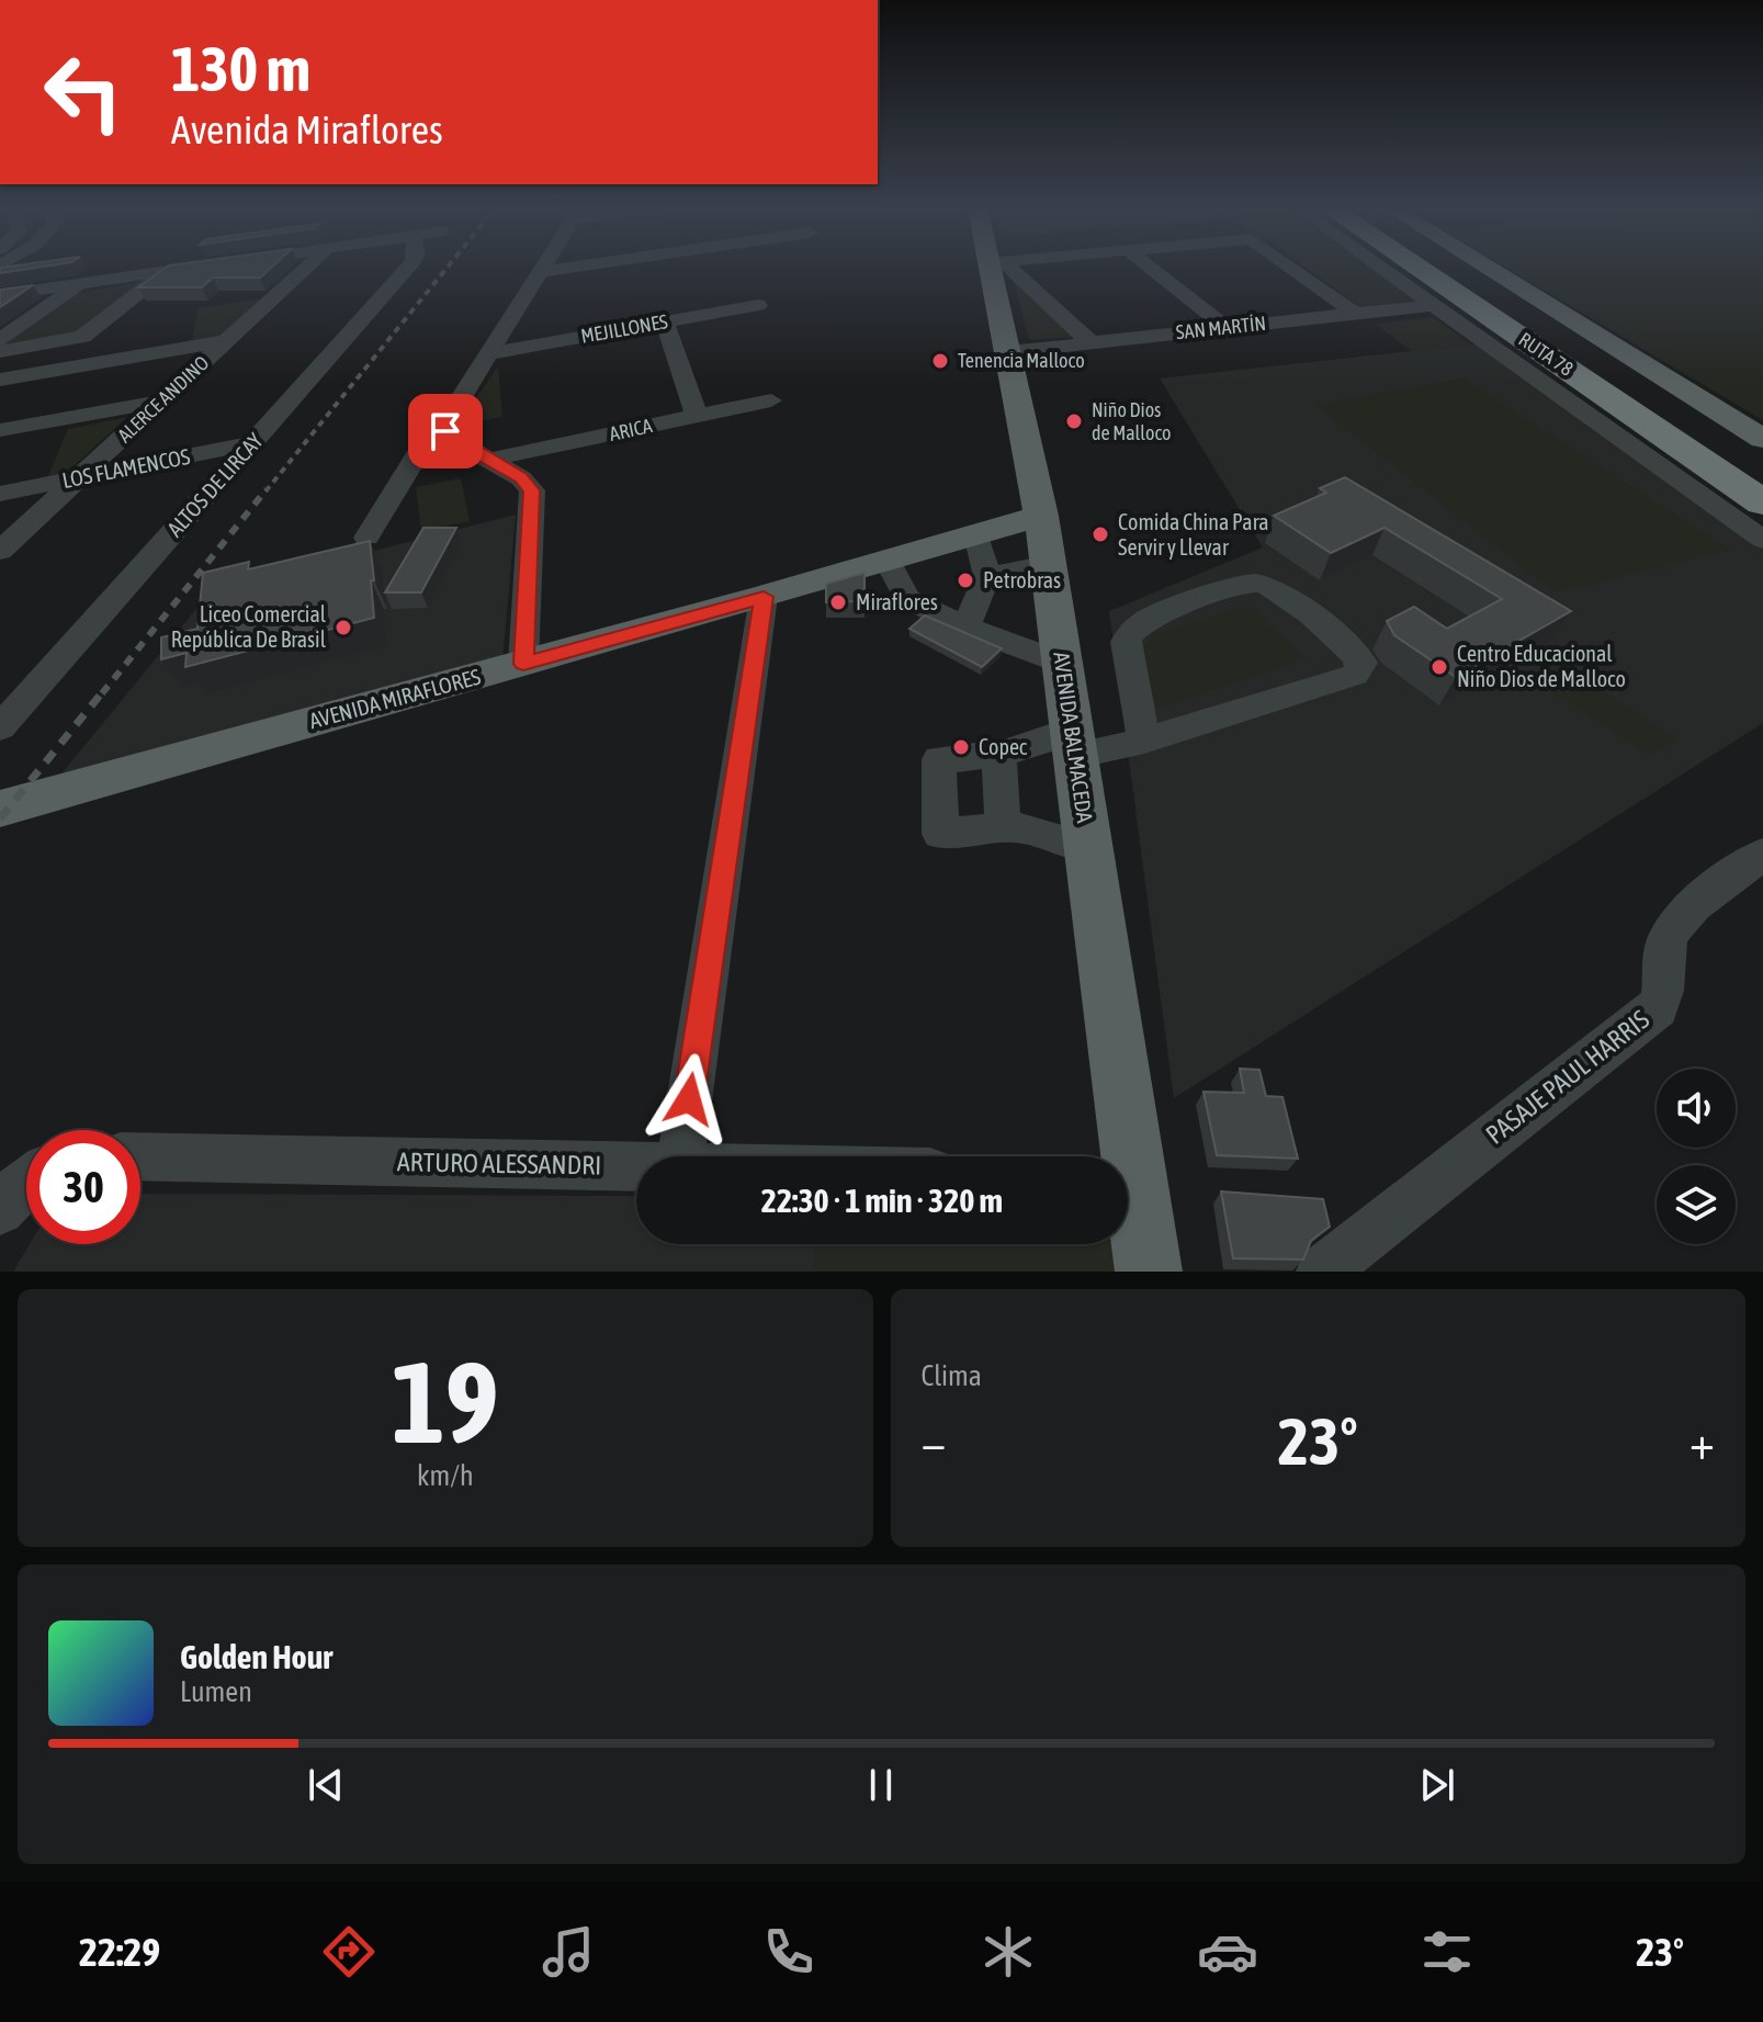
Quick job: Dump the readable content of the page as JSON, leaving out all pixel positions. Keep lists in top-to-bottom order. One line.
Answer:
{"streets":{"highway":["RUTA 78"],"main road":["AVENIDA MIRAFLORES","AVENIDA BALMACEDA"],"street":["SAN MARTÍN","MEJILLONES","ALERCE ANDINO","ARICA","LOS FLAMENCOS","ALTOS DE LIRCAY","PASAJE PAUL HARRIS","ARTURO ALESSANDRI"]},"crossings":[["SAN MARTÍN","AVENIDA BALMACEDA"],["ALERCE ANDINO","LOS FLAMENCOS"],["LOS FLAMENCOS","ALTOS DE LIRCAY"],["AVENIDA MIRAFLORES","AVENIDA BALMACEDA"]],"places":["Tenencia Malloco","Niño Dios de Malloco","Comida China Para Servir y Llevar","Petrobras","Miraflores","Liceo Comercial República De Brasil","Centro Educacional Niño Dios de Malloco","Copec"],"page":{"turn":["130 m","Avenida Miraflores"],"limit":"30","trip":"22:30 · 1 min · 320 m","tile":[["19","km/h"],"Clima"],"heat":["−","23°","+"],"song":["Golden Hour","Lumen"],"tabs":["22:29","23°"]}}
